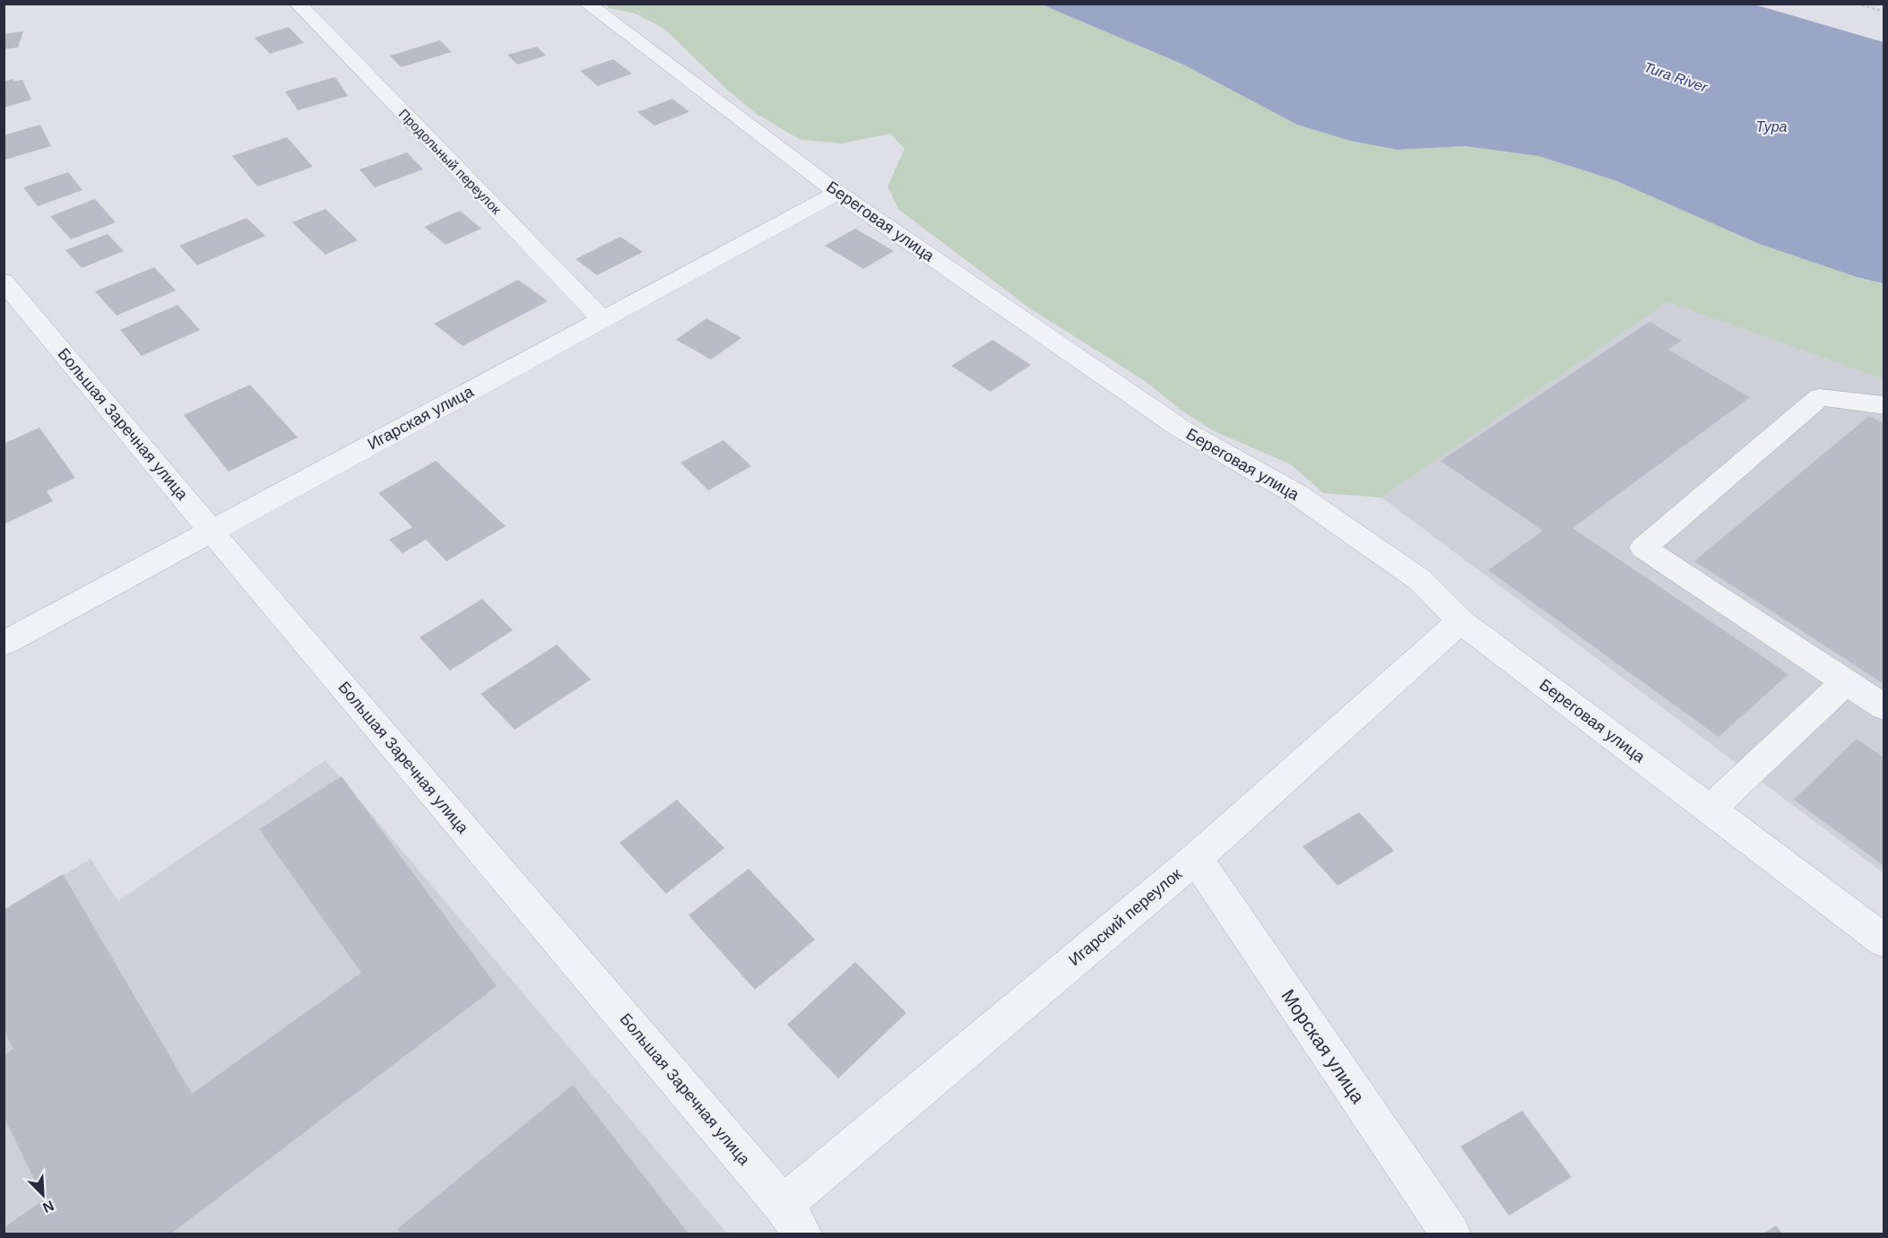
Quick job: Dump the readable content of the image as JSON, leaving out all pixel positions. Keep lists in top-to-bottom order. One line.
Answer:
{"streets":{"street":["Продольный переулок","Береговая улица","Игарская улица","Большая Заречная улица","Игарский переулок","Морская улица"]},"crossings":[["Продольный переулок","Игарская улица"],["Береговая улица","Игарская улица"],["Береговая улица","Игарский переулок"],["Игарская улица","Большая Заречная улица"],["Большая Заречная улица","Игарский переулок"],["Игарский переулок","Морская улица"]],"water":["Tura River","Тура"],"north":"bottom right"}
